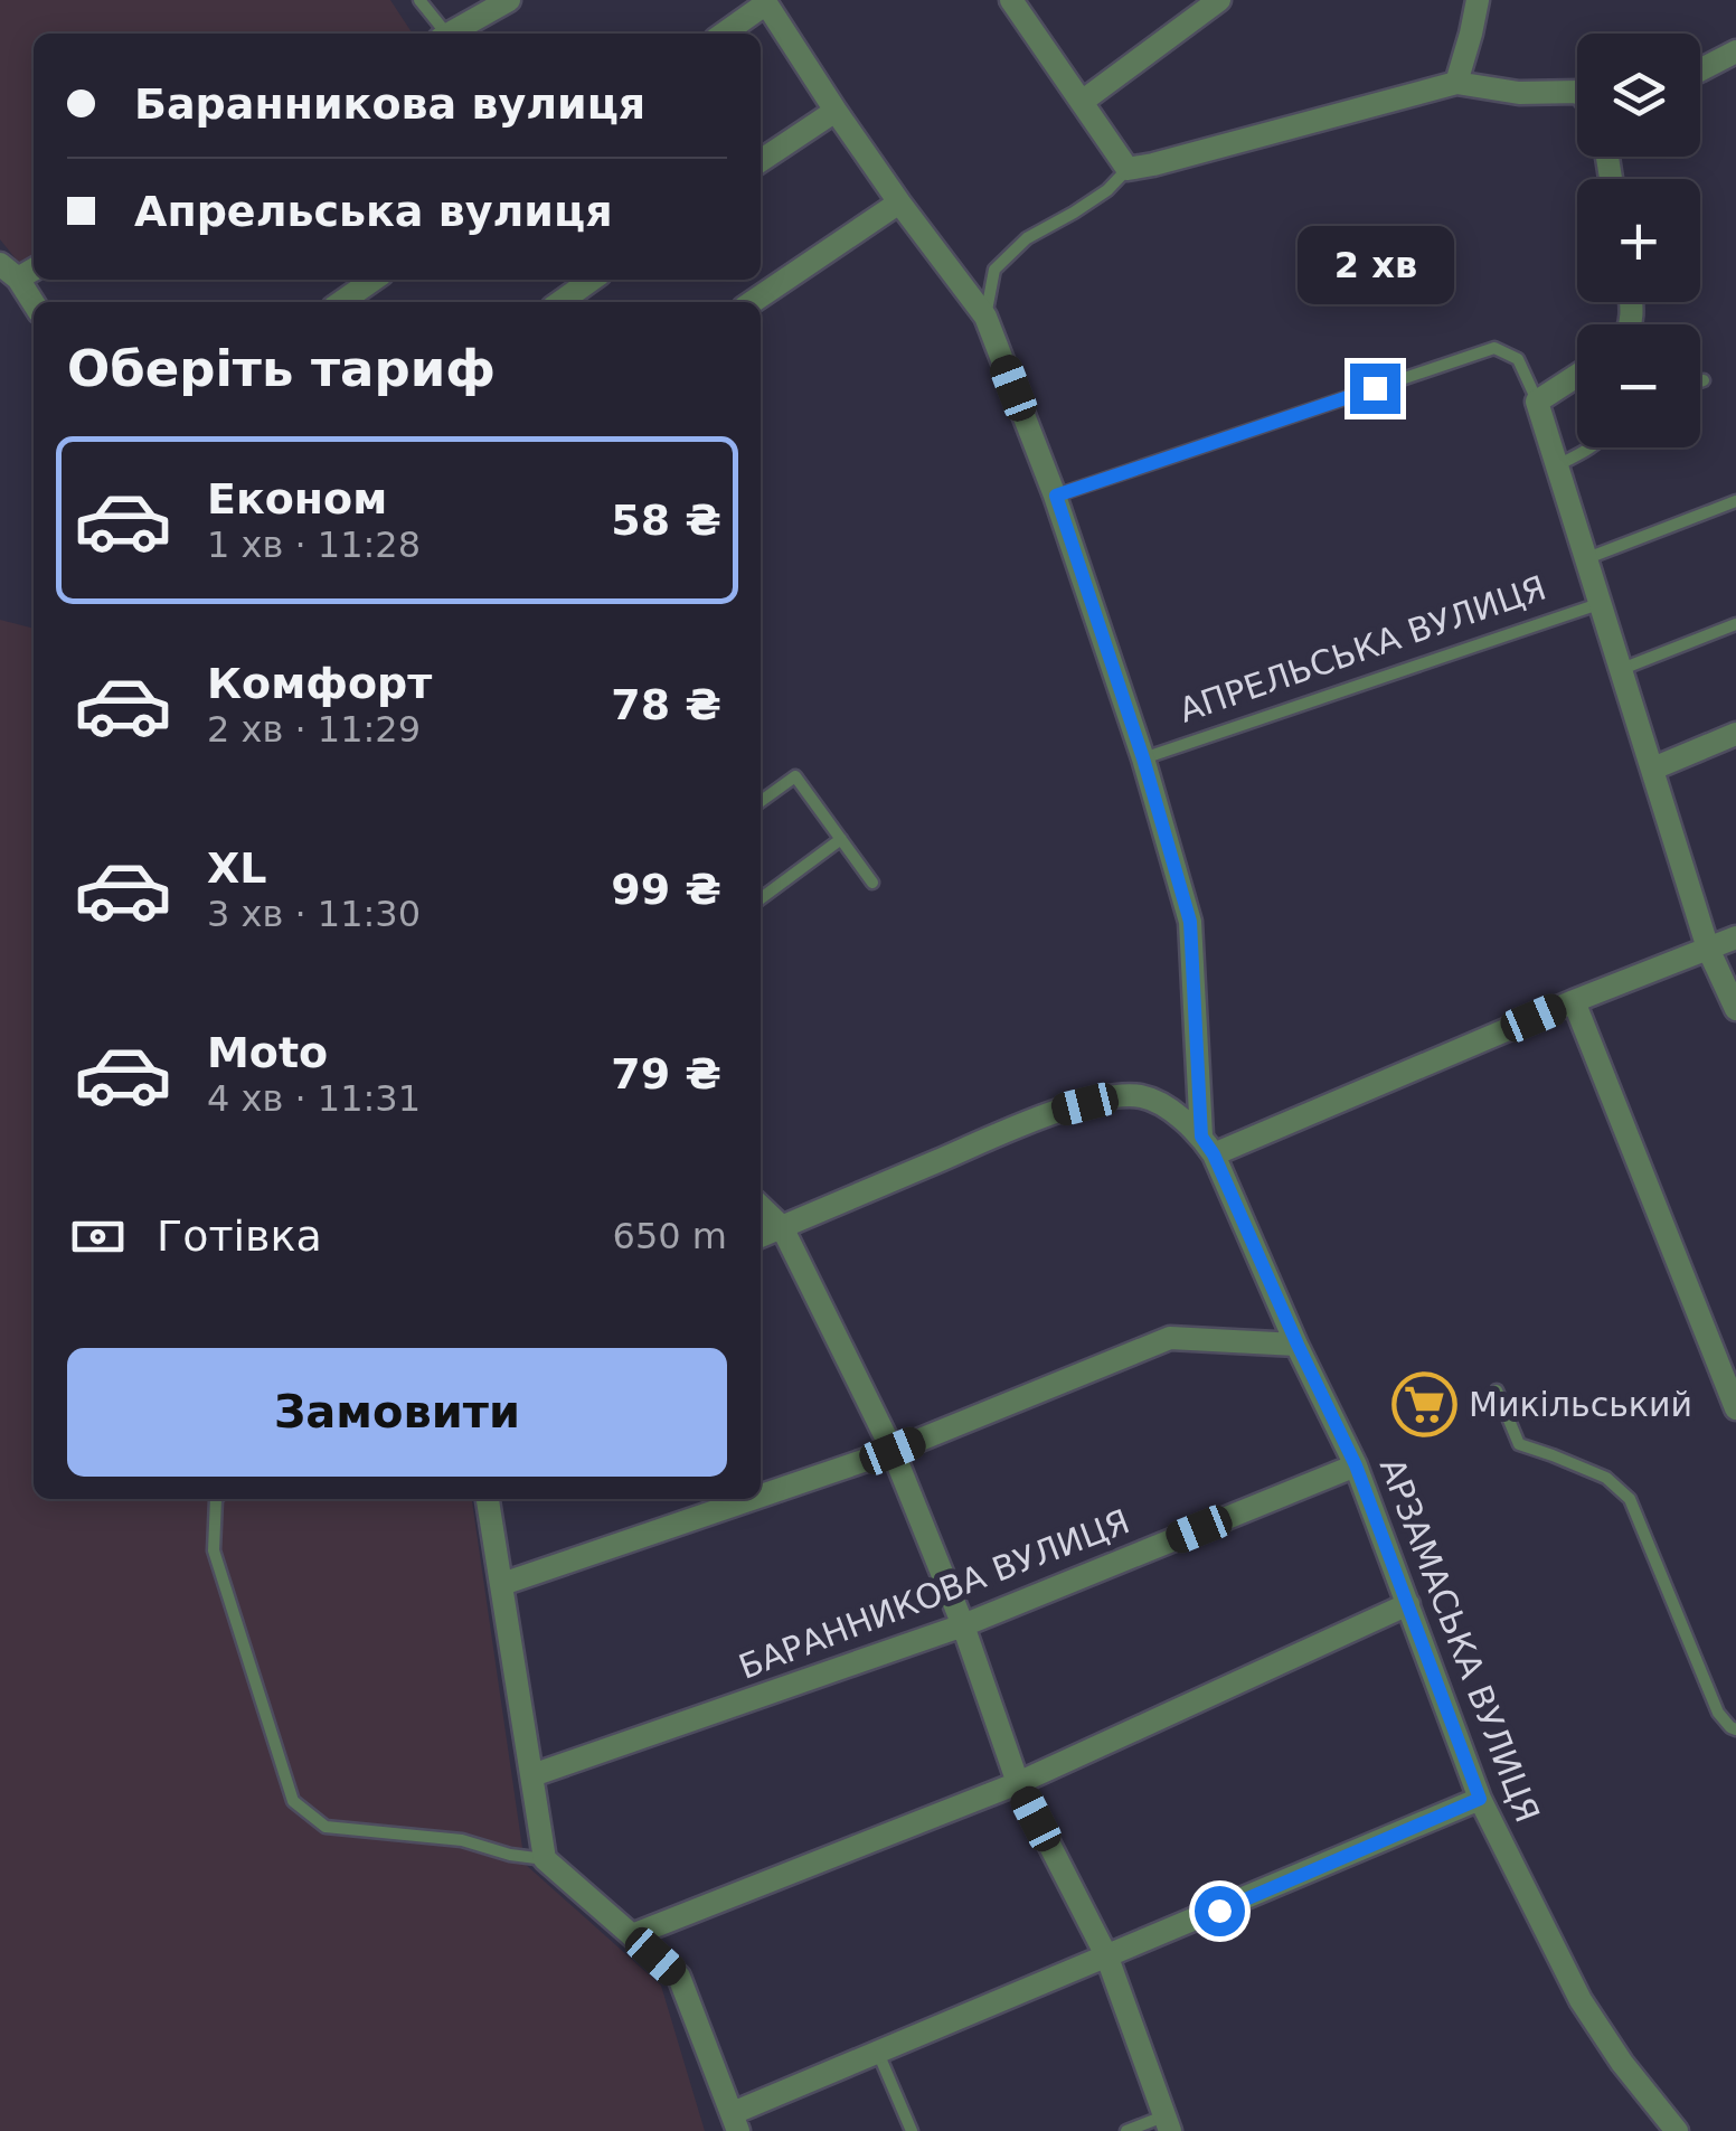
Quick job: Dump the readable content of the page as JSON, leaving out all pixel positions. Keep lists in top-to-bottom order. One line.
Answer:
{"streets":{"street":["БАРАННИКОВА ВУЛИЦЯ","АРЗАМАСЬКА ВУЛИЦЯ"],"lane":["АПРЕЛЬСЬКА ВУЛИЦЯ"]},"crossings":[["БАРАННИКОВА ВУЛИЦЯ","АРЗАМАСЬКА ВУЛИЦЯ"]],"places":{"supermarket":["Микільський"]},"page":{"map_buttons":["+","−"],"banner":["Баранникова вулиця","Апрельська вулиця"],"bubble":"2 хв","heading":"Оберіть тариф","list":[{"name":"Економ","note":"1 хв · 11:28","value":"58 ₴"},{"name":"Комфорт","note":"2 хв · 11:29","value":"78 ₴"},{"name":"XL","note":"3 хв · 11:30","value":"99 ₴"},{"name":"Moto","note":"4 хв · 11:31","value":"79 ₴"}],"pay":["Готівка","650 m"],"buttons":"Замовити"}}
